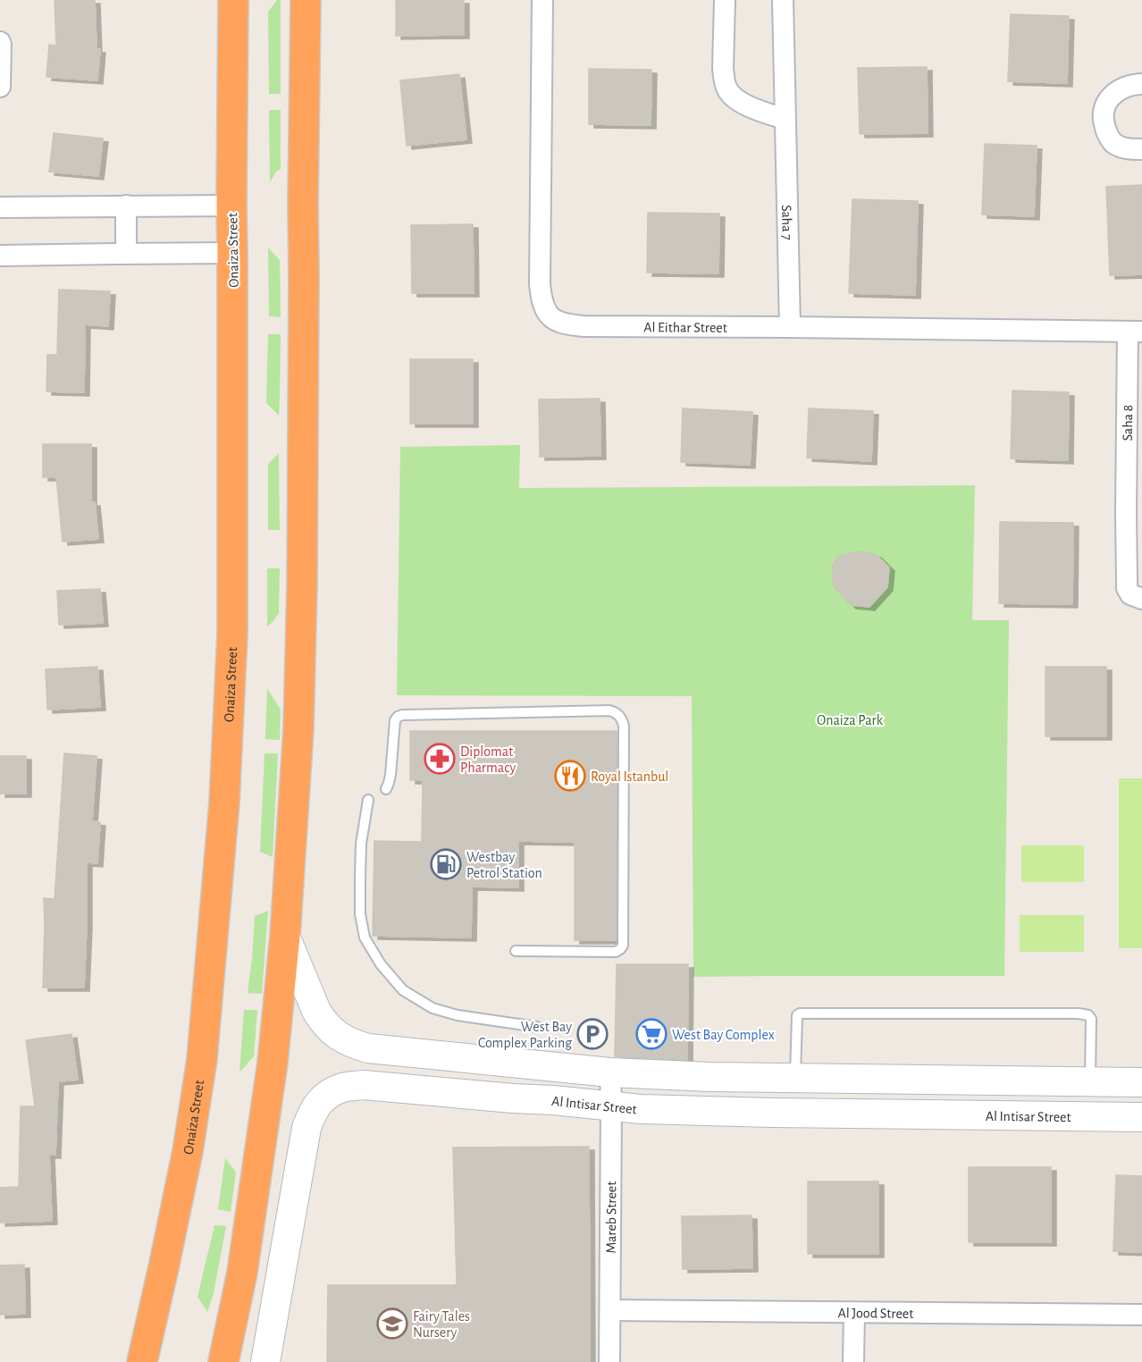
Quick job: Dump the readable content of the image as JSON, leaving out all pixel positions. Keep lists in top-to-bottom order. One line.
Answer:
{"streets":{"highway":["Onaiza Street"],"street":["Saha 7","Al Eithar Street","Saha 8","Al Intisar Street","Mareb Street","Al Jood Street"]},"crossings":[["Saha 7","Al Eithar Street"],["Al Eithar Street","Saha 8"],["Al Intisar Street","Mareb Street"],["Mareb Street","Al Jood Street"]],"parks":["Onaiza Park"],"places":{"pharmacy":["Diplomat Pharmacy"],"restaurant":["Royal Istanbul"],"fuel station":["Westbay Petrol Station"],"parking":["West Bay Complex Parking"],"supermarket":["West Bay Complex"],"school or university":["Fairy Tales Nursery"]}}
